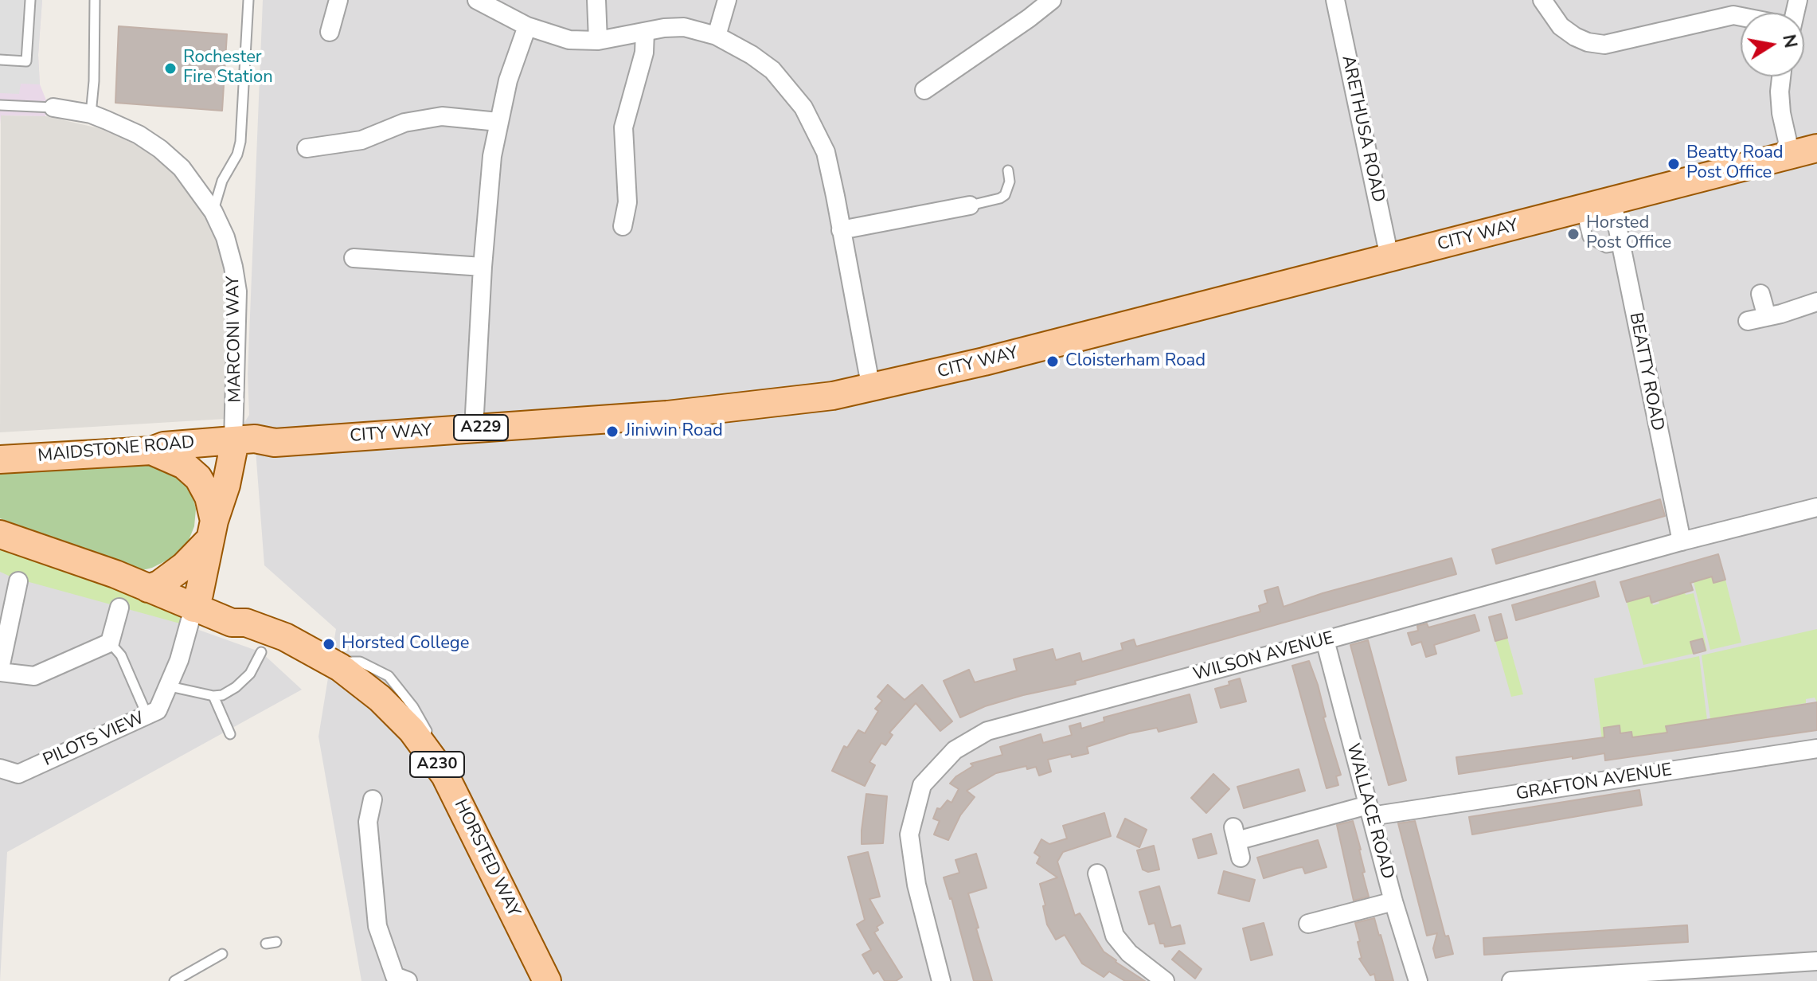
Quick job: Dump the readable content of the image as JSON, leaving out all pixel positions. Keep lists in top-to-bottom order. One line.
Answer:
{"streets":{"main road":["CITY WAY","A229","MAIDSTONE ROAD","A230","HORSTED WAY"],"street":["ARETHUSA ROAD","MARCONI WAY","BEATTY ROAD","WILSON AVENUE","PILOTS VIEW","GRAFTON AVENUE","WALLACE ROAD"]},"crossings":[["ARETHUSA ROAD","CITY WAY"],["CITY WAY","MARCONI WAY"],["CITY WAY","BEATTY ROAD"],["CITY WAY","MAIDSTONE ROAD"],["MARCONI WAY","MAIDSTONE ROAD"],["BEATTY ROAD","WILSON AVENUE"],["WILSON AVENUE","WALLACE ROAD"],["PILOTS VIEW","HORSTED WAY"],["GRAFTON AVENUE","WALLACE ROAD"]],"places":["Rochester Fire Station","Beatty Road Post Office","Horsted Post Office","Cloisterham Road","Jiniwin Road","Horsted College"],"north":"right"}
